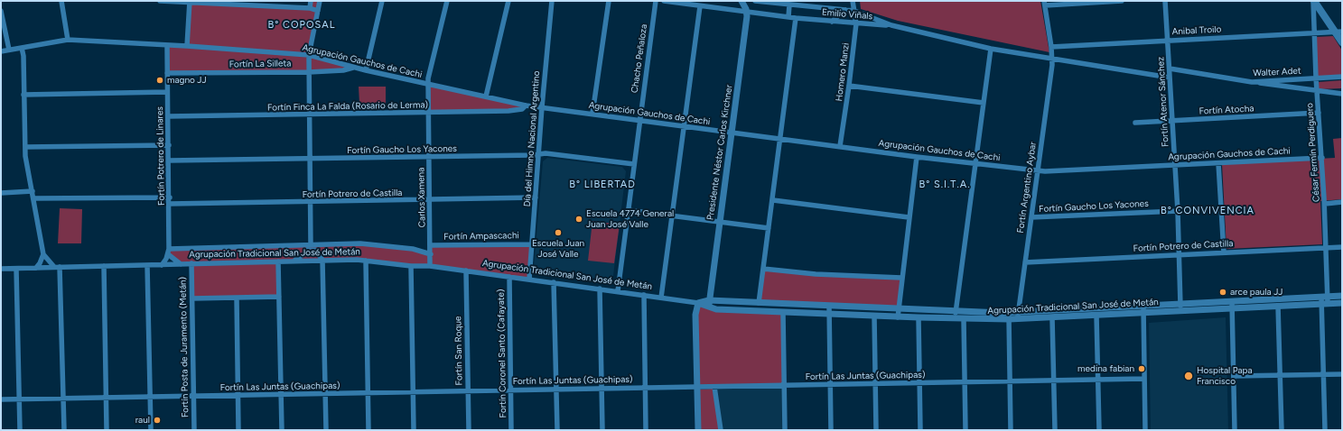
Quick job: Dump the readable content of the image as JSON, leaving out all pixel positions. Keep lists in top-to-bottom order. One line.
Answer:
{"streets":{"street":["Emilio Viñals","Anibal Troilo","Chacho Peñaloza","Agrupación Gauchos de Cachi","Fortín La Silleta","Homero Manzi","Walter Adet","Fortín Atenor Sánchez","Fortín Finca La Falda (Rosario de Lerma)","Fortín Atocha","Día del Himno Nacional Argentino","Fortín Gaucho Los Yacones","Presidente Néstor Carlos Kirchner","César Fermín Perdiguero","Fortín Potrero de Linares","Fortín Argentino Aybar","Fortín Potrero de Castilla","Carlos Xamena","Fortín Ampascachi","Agrupación Tradicional San José de Metán","Fortín Posta de Juramento (Metán)","Fortín San Roque","Fortín Coronel Santo (Cafayate)","Fortín Las Juntas (Guachipas)"]},"crossings":[["Emilio Viñals","Homero Manzi"],["Emilio Viñals","Presidente Néstor Carlos Kirchner"],["Anibal Troilo","Fortín Atenor Sánchez"],["Anibal Troilo","César Fermín Perdiguero"],["Anibal Troilo","Fortín Argentino Aybar"],["Chacho Peñaloza","Agrupación Gauchos de Cachi"],["Chacho Peñaloza","Fortín Gaucho Los Yacones"],["Chacho Peñaloza","Agrupación Tradicional San José de Metán"],["Agrupación Gauchos de Cachi","Fortín La Silleta"],["Agrupación Gauchos de Cachi","Homero Manzi"],["Agrupación Gauchos de Cachi","Fortín Atenor Sánchez"],["Agrupación Gauchos de Cachi","Fortín Finca La Falda (Rosario de Lerma)"],["Agrupación Gauchos de Cachi","Día del Himno Nacional Argentino"],["Agrupación Gauchos de Cachi","Presidente Néstor Carlos Kirchner"],["Agrupación Gauchos de Cachi","César Fermín Perdiguero"],["Agrupación Gauchos de Cachi","Fortín Potrero de Linares"],["Agrupación Gauchos de Cachi","Fortín Argentino Aybar"],["Agrupación Gauchos de Cachi","Carlos Xamena"],["Fortín La Silleta","Fortín Potrero de Linares"],["Walter Adet","Fortín Atenor Sánchez"],["Walter Adet","César Fermín Perdiguero"],["Fortín Atenor Sánchez","Fortín Atocha"],["Fortín Atenor Sánchez","Fortín Gaucho Los Yacones"],["Fortín Atenor Sánchez","Fortín Potrero de Castilla"],["Fortín Atenor Sánchez","Agrupación Tradicional San José de Metán"],["Fortín Finca La Falda (Rosario de Lerma)","Fortín Potrero de Linares"],["Fortín Finca La Falda (Rosario de Lerma)","Carlos Xamena"],["Fortín Atocha","César Fermín Perdiguero"],["Día del Himno Nacional Argentino","Fortín Gaucho Los Yacones"],["Día del Himno Nacional Argentino","Fortín Potrero de Castilla"],["Día del Himno Nacional Argentino","Fortín Ampascachi"],["Día del Himno Nacional Argentino","Agrupación Tradicional San José de Metán"],["Fortín Gaucho Los Yacones","Fortín Potrero de Linares"],["Fortín Gaucho Los Yacones","Fortín Argentino Aybar"],["Fortín Gaucho Los Yacones","Carlos Xamena"],["Presidente Néstor Carlos Kirchner","Agrupación Tradicional San José de Metán"],["César Fermín Perdiguero","Fortín Potrero de Castilla"],["César Fermín Perdiguero","Agrupación Tradicional San José de Metán"],["Fortín Potrero de Linares","Fortín Potrero de Castilla"],["Fortín Potrero de Linares","Agrupación Tradicional San José de Metán"],["Fortín Argentino Aybar","Fortín Potrero de Castilla"],["Fortín Argentino Aybar","Agrupación Tradicional San José de Metán"],["Fortín Potrero de Castilla","Carlos Xamena"],["Carlos Xamena","Fortín Ampascachi"],["Carlos Xamena","Agrupación Tradicional San José de Metán"],["Agrupación Tradicional San José de Metán","Fortín Posta de Juramento (Metán)"],["Agrupación Tradicional San José de Metán","Fortín San Roque"],["Agrupación Tradicional San José de Metán","Fortín Coronel Santo (Cafayate)"],["Fortín Posta de Juramento (Metán)","Fortín Las Juntas (Guachipas)"],["Fortín San Roque","Fortín Las Juntas (Guachipas)"],["Fortín Coronel Santo (Cafayate)","Fortín Las Juntas (Guachipas)"]],"districts":["B° COPOSAL","B° LIBERTAD","B° S.I.T.A.","B° CONVIVENCIA"],"places":["magno JJ","Escuela 4774 General Juan José Valle","Escuela Juan José Valle","arce paula JJ","medina fabian","Hospital Papa Francisco","raul"]}
